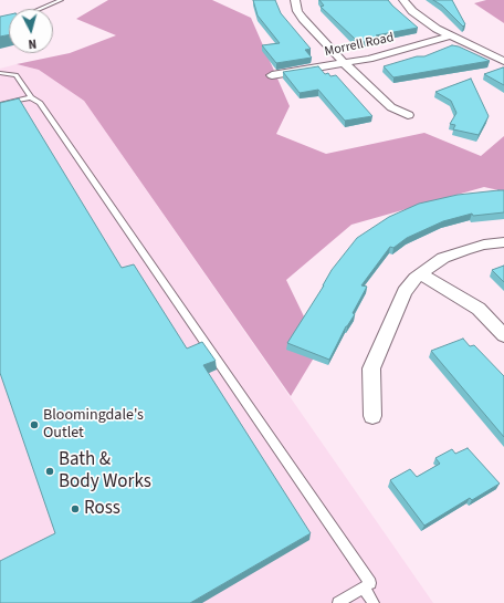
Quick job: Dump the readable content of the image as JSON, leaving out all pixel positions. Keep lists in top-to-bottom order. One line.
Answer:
{"streets":{"street":["Morrell Road"]},"places":["Bloomingdale's Outlet","Bath & Body Works","Ross"],"north":"bottom"}
